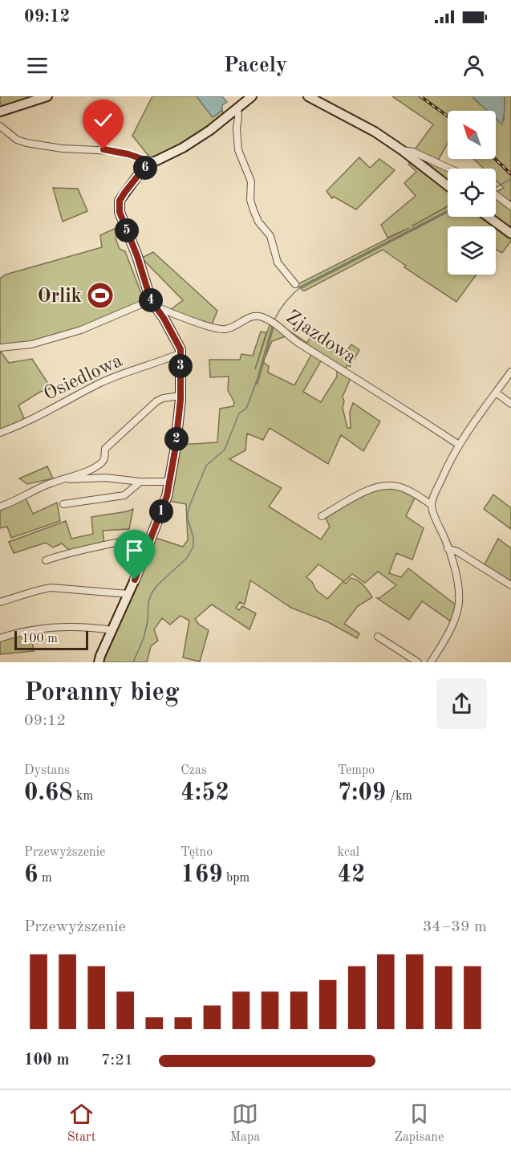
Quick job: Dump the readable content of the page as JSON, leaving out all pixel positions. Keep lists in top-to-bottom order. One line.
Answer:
{"streets":{"street":["Zjazdowa","Osiedlowa"]},"places":{"sports":["Orlik"]},"scale_bar":"100 m","north":"top left","page":{"status":"09:12","header":"Pacely","pins":["6","5","4","3","2","1"],"scale":"100 m","heading":["Poranny bieg","09:12"],"stats":[["Dystans","0.68 km"],["Czas","4:52"],["Tempo","7:09 /km"],["Przewyższenie","6 m"],["Tętno","169 bpm"],["kcal","42"]],"chart":["Przewyższenie","34–39 m"],"list":[{"name":"100 m","note":"7:21"}],"tabs":["Start","Mapa","Zapisane"]}}
